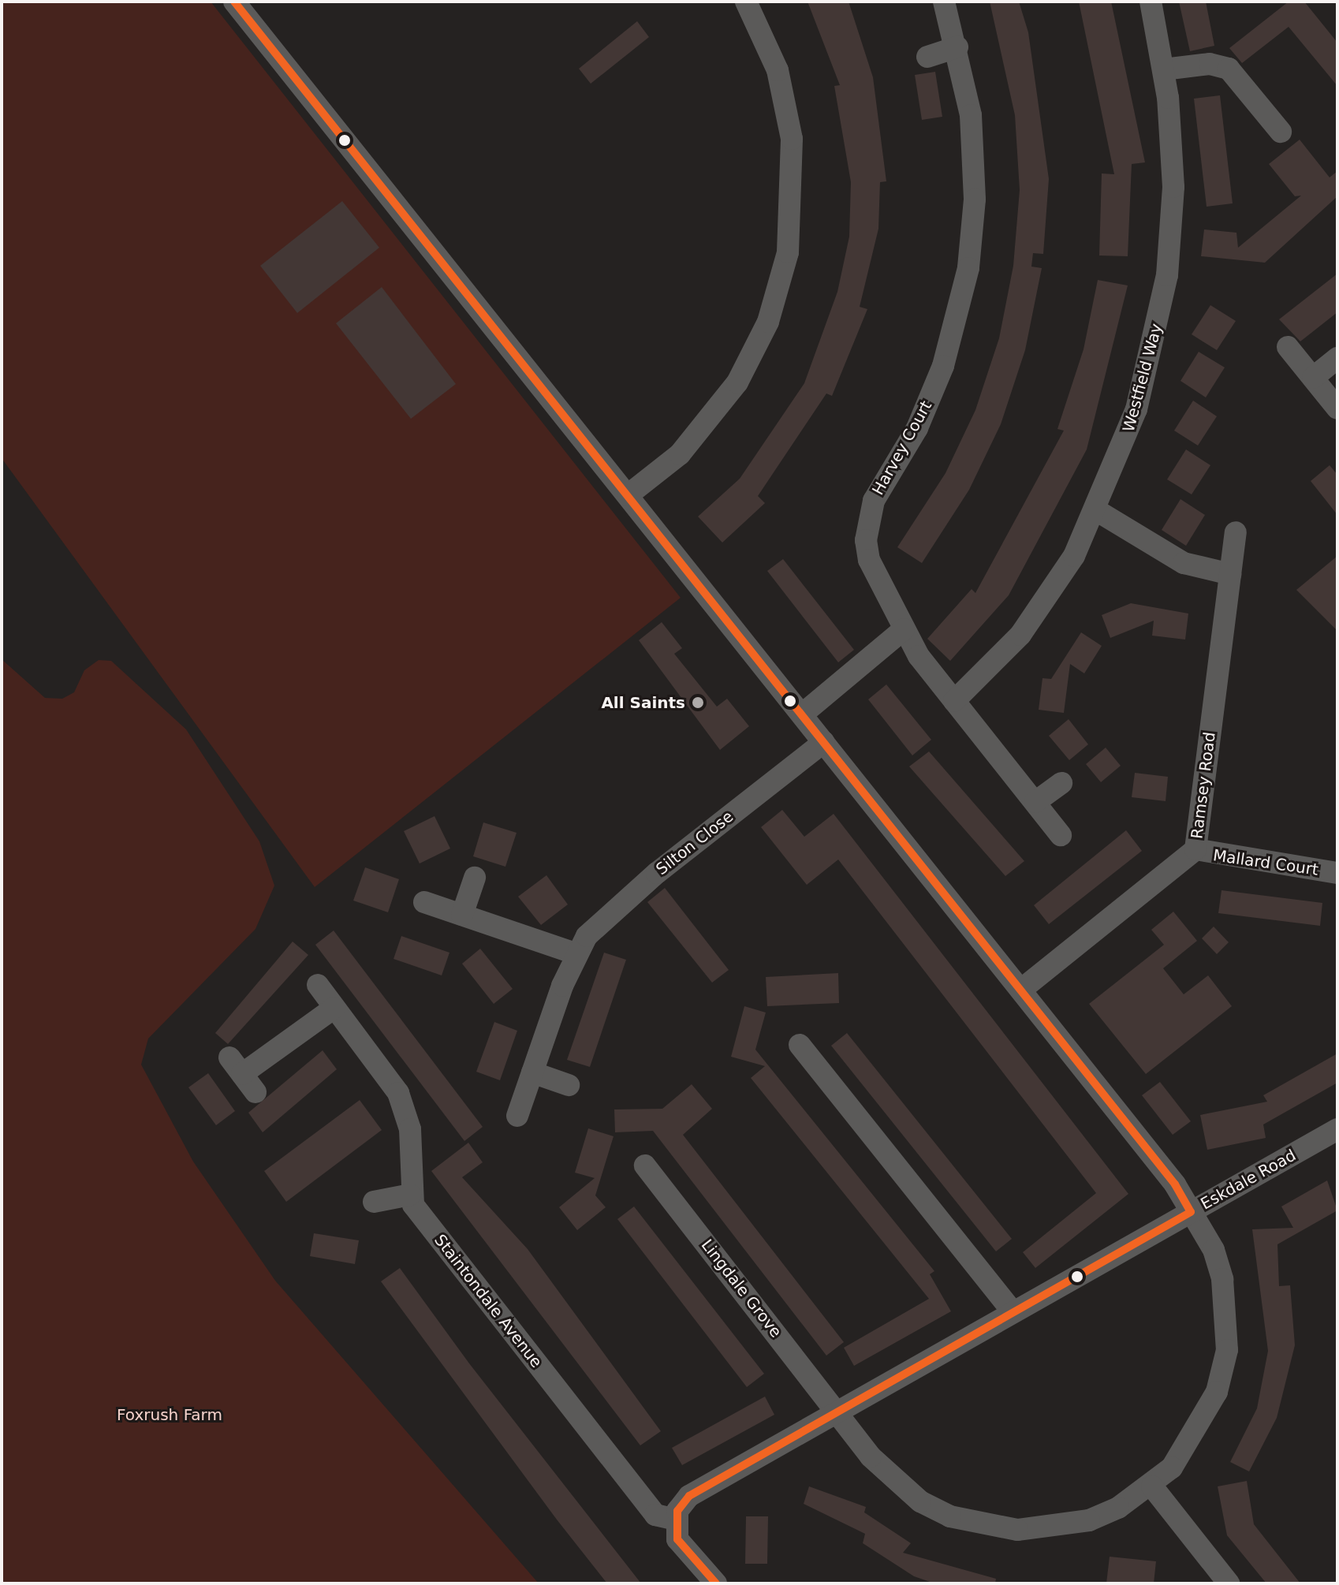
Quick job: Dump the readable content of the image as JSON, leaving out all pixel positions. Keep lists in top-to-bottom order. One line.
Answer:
{"streets":{"street":["Westfield Way","Harvey Court","Ramsey Road","Silton Close","Mallard Court","Eskdale Road","Lingdale Grove","Staintondale Avenue"]},"crossings":[["Westfield Way","Harvey Court"],["Ramsey Road","Mallard Court"],["Eskdale Road","Lingdale Grove"],["Eskdale Road","Staintondale Avenue"]],"parks":["Foxrush Farm"],"places":["All Saints"]}
